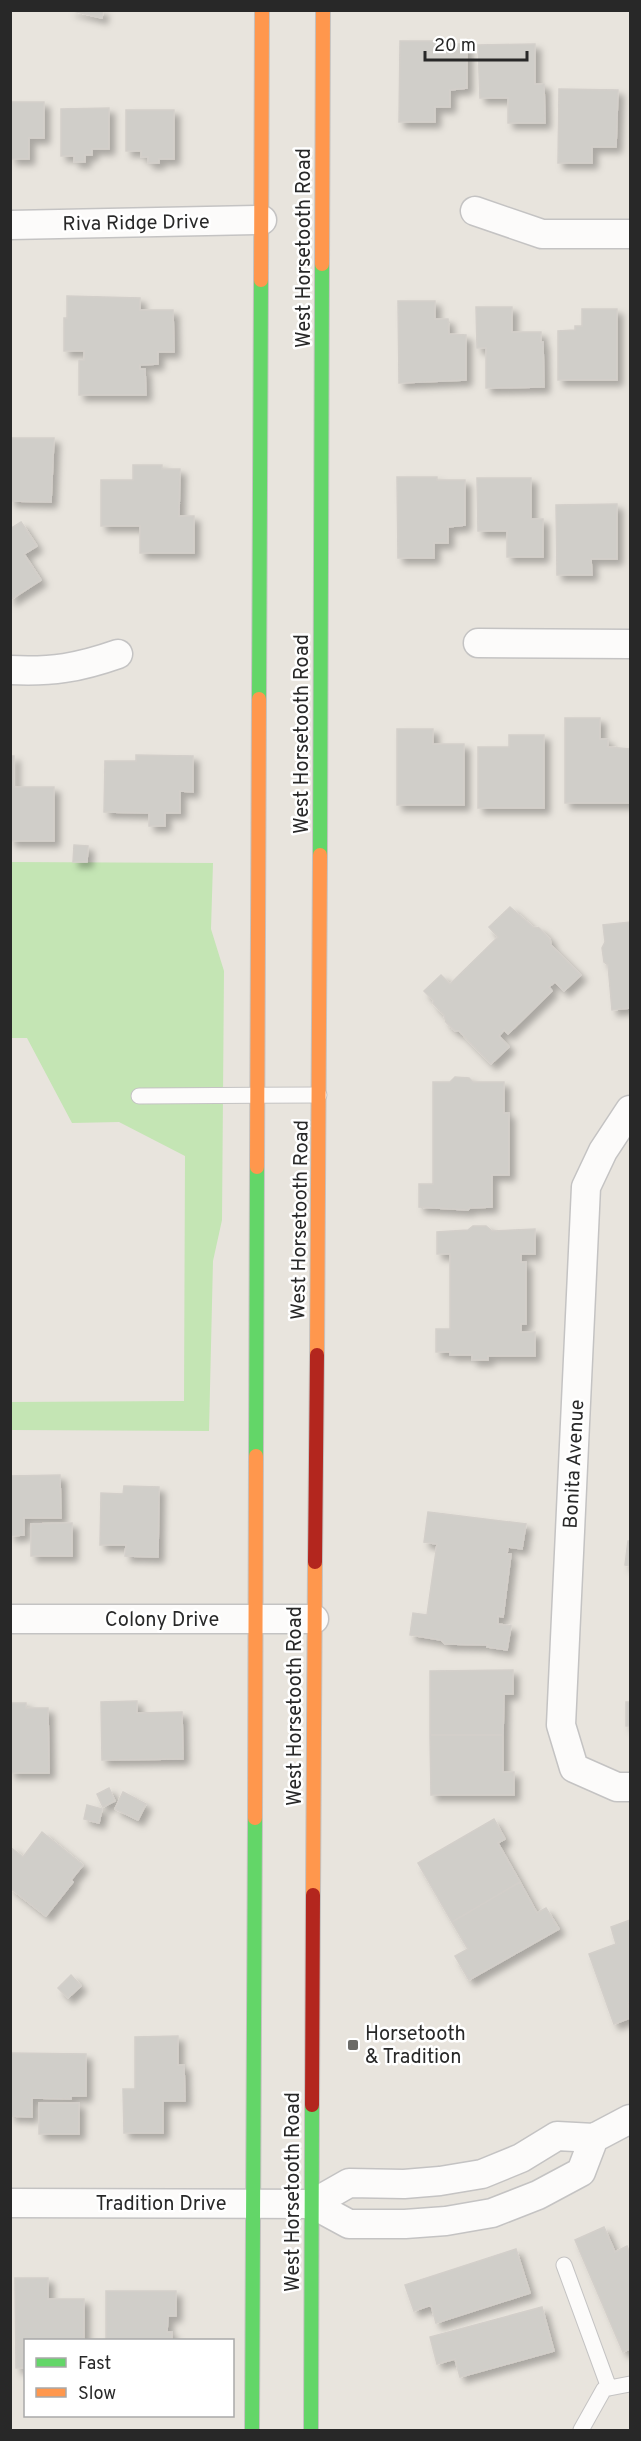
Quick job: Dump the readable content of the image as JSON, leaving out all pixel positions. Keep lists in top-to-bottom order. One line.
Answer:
{"streets":{"main road":["West Horsetooth Road"],"street":["Riva Ridge Drive","Bonita Avenue","Colony Drive","Tradition Drive"]},"crossings":[["Riva Ridge Drive","West Horsetooth Road"],["West Horsetooth Road","Colony Drive"],["West Horsetooth Road","Tradition Drive"]],"places":{"transit":["Horsetooth & Tradition"]},"legend":["Fast","Slow"],"scale_bar":"20 m"}
